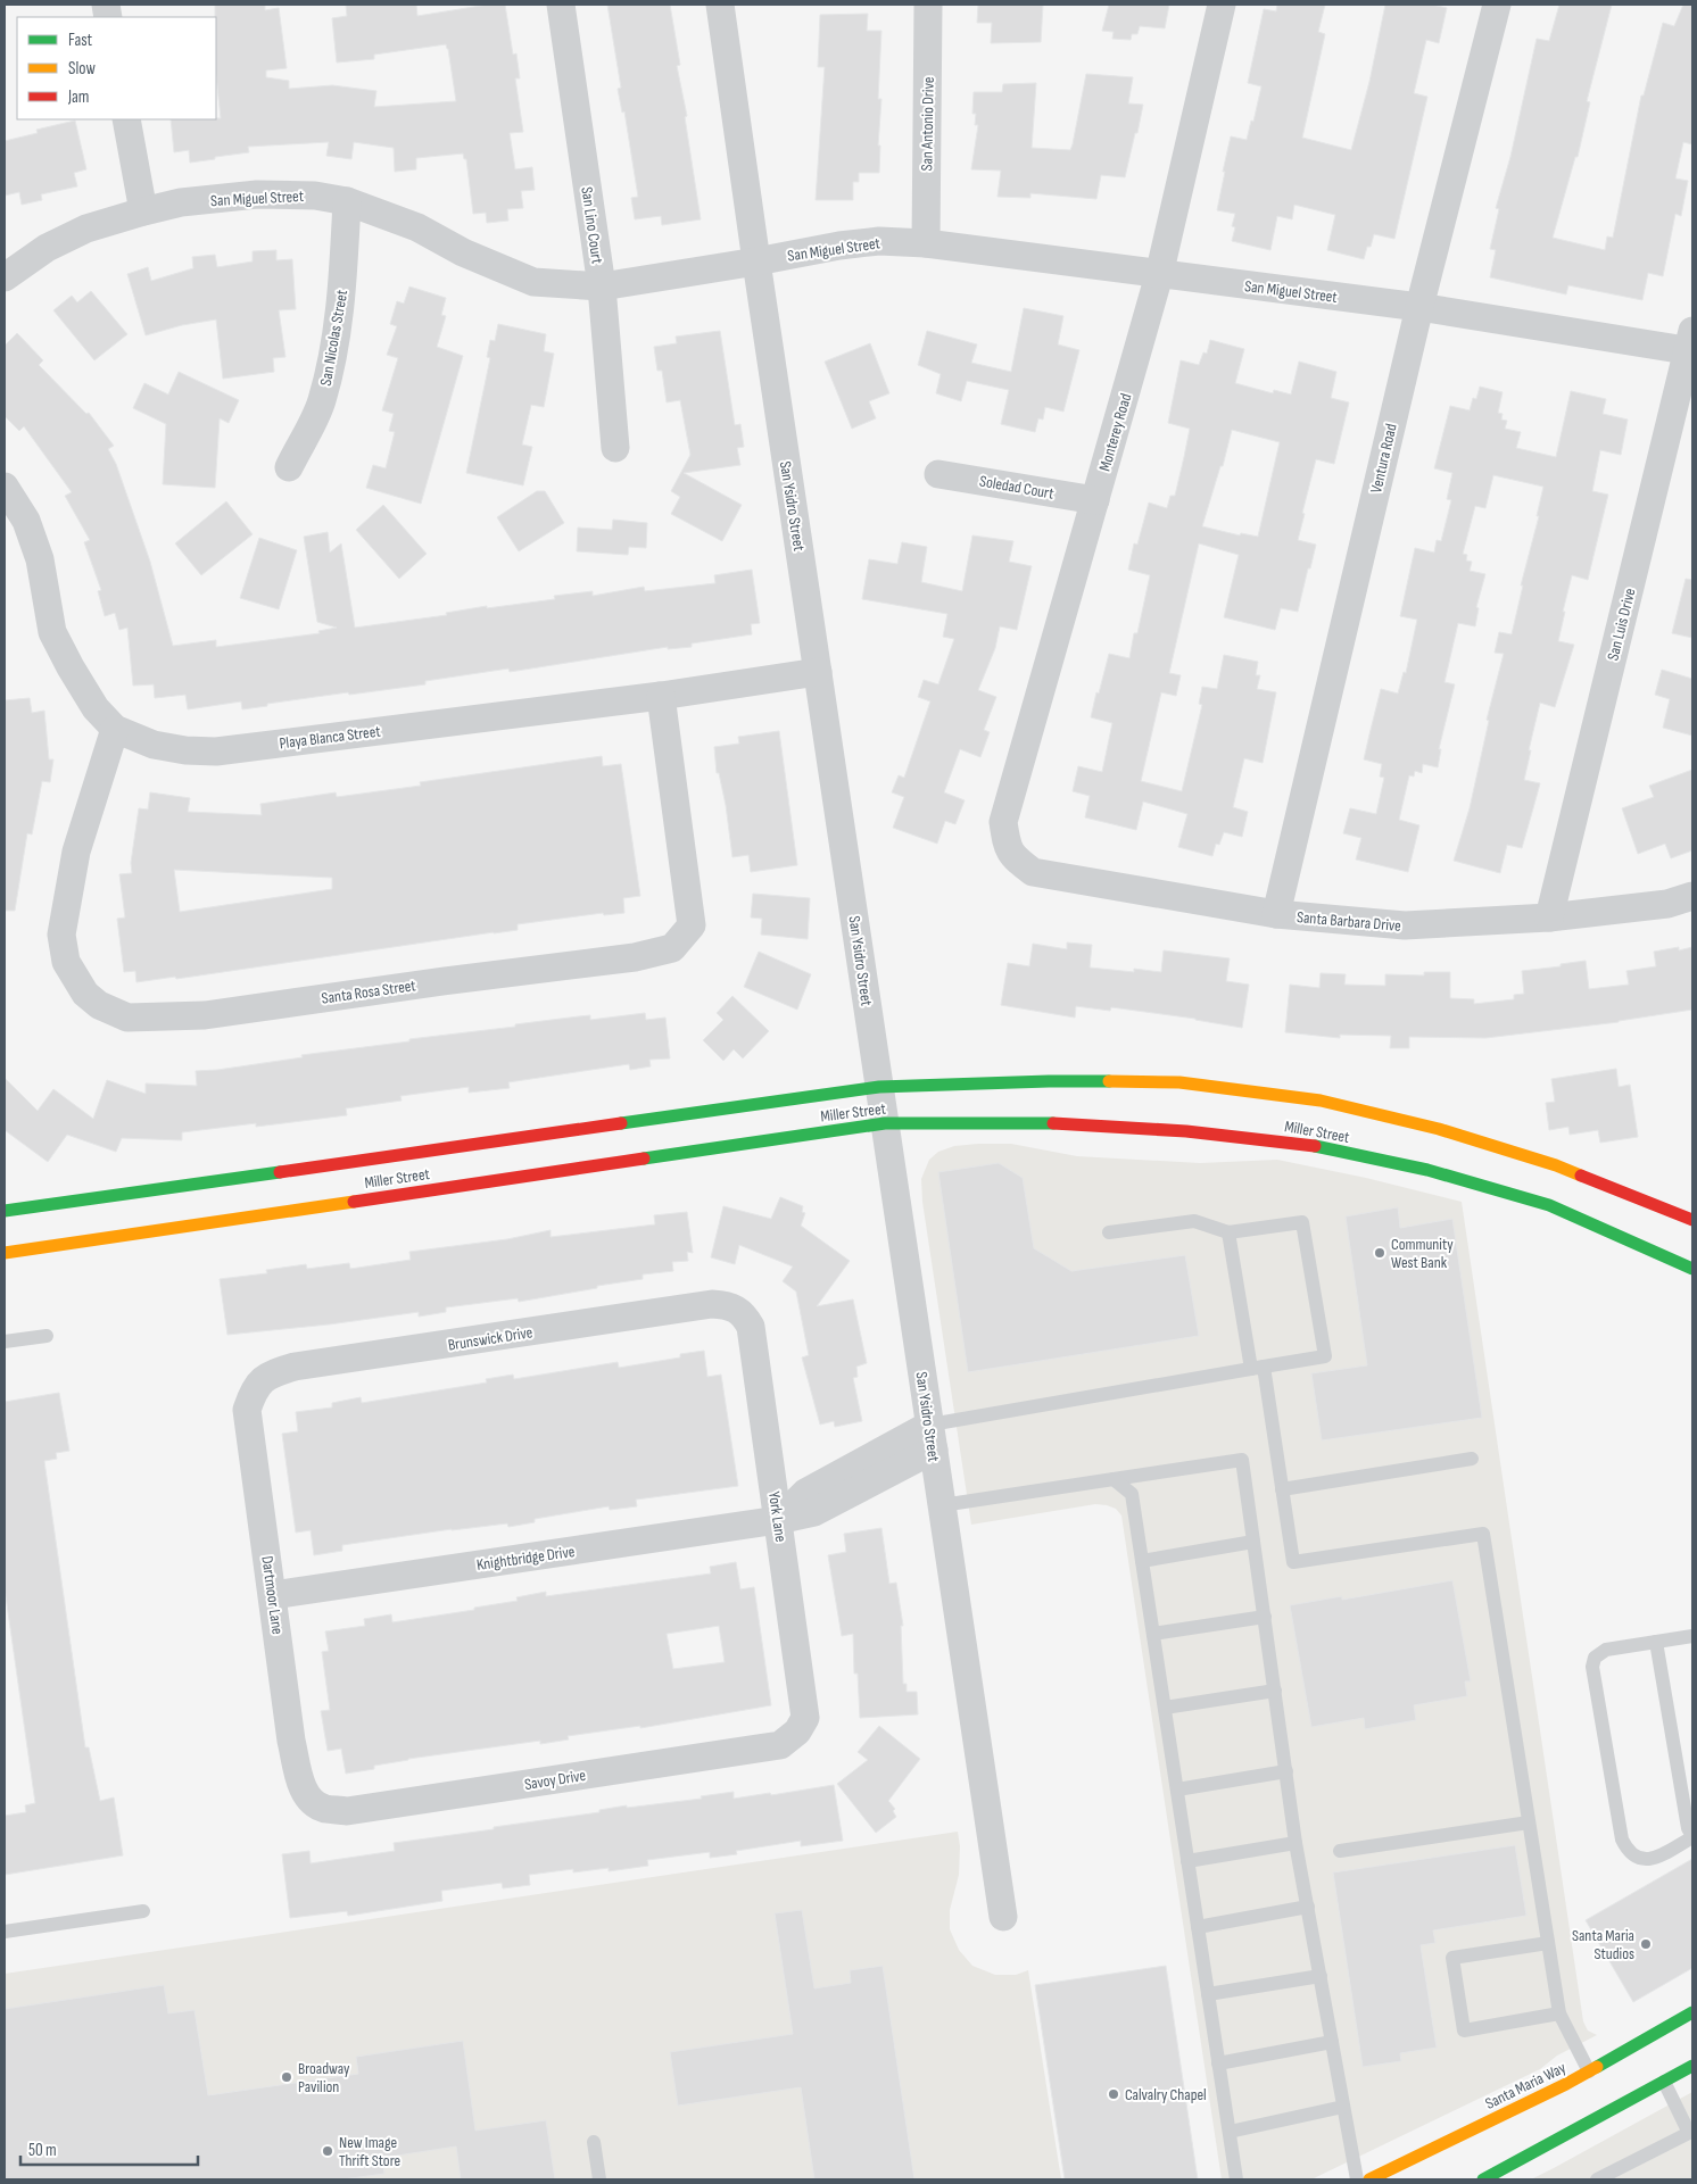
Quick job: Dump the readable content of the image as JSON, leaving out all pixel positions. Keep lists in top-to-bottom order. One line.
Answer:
{"streets":{"street":["San Antonio Drive","San Miguel Street","San Lino Court","San Nicolas Street","Monterey Road","Ventura Road","Soledad Court","San Ysidro Street","San Luis Drive","Playa Blanca Street","Santa Barbara Drive","Santa Rosa Street","Miller Street","Brunswick Drive","York Lane","Knightbridge Drive","Dartmoor Lane","Savoy Drive","Santa Maria Way"]},"crossings":[["San Antonio Drive","San Miguel Street"],["San Miguel Street","San Lino Court"],["San Miguel Street","San Nicolas Street"],["San Miguel Street","Monterey Road"],["San Miguel Street","Ventura Road"],["San Miguel Street","San Ysidro Street"],["San Miguel Street","San Luis Drive"],["Monterey Road","Soledad Court"],["Monterey Road","Santa Barbara Drive"],["Ventura Road","Santa Barbara Drive"],["San Ysidro Street","Playa Blanca Street"],["San Ysidro Street","Miller Street"],["San Luis Drive","Santa Barbara Drive"],["Playa Blanca Street","Santa Rosa Street"],["Brunswick Drive","York Lane"],["Brunswick Drive","Dartmoor Lane"],["York Lane","Knightbridge Drive"],["York Lane","Savoy Drive"],["Knightbridge Drive","Dartmoor Lane"],["Dartmoor Lane","Savoy Drive"]],"places":["Community West Bank","Santa Maria Studios","Broadway Pavilion","Calvalry Chapel","New Image Thrift Store"],"legend":["Fast","Slow","Jam"],"scale_bar":"50 m"}
